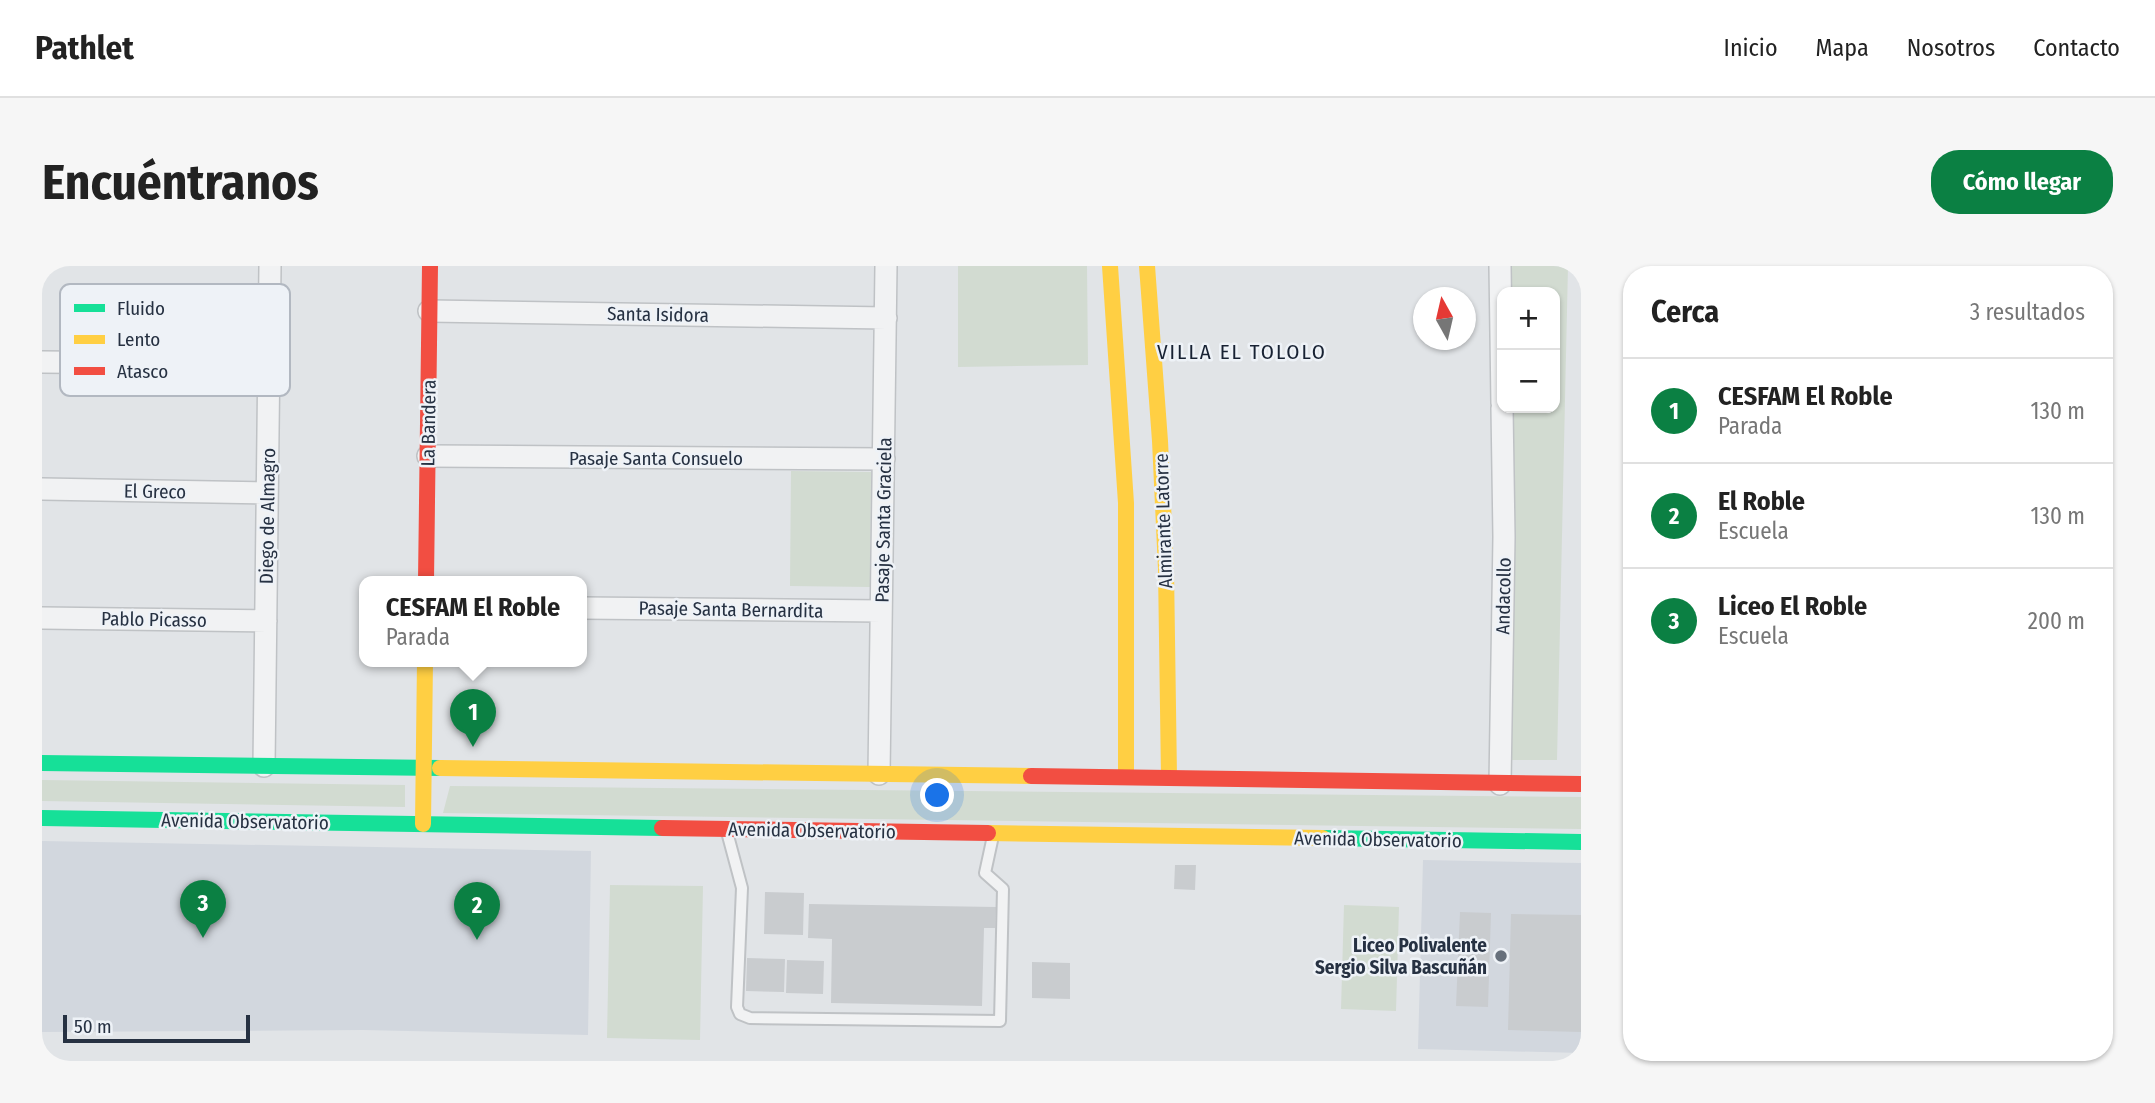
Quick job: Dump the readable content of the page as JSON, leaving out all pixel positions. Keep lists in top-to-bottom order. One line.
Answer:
{"streets":{"main road":["La Bandera","Almirante Latorre","Avenida Observatorio"],"street":["Santa Isidora","Pasaje Santa Consuelo","El Greco","Diego de Almagro","Pasaje Santa Graciela","Andacollo","Pasaje Santa Bernardita","Pablo Picasso"]},"crossings":[["Santa Isidora","La Bandera"],["Santa Isidora","Pasaje Santa Graciela"],["La Bandera","Pasaje Santa Consuelo"],["Pasaje Santa Consuelo","Pasaje Santa Graciela"],["El Greco","Diego de Almagro"],["Diego de Almagro","Pablo Picasso"],["Pasaje Santa Graciela","Pasaje Santa Bernardita"]],"districts":["VILLA EL TOLOLO"],"places":["Liceo Polivalente Sergio Silva Bascuñán"],"legend":["Fluido","Lento","Atasco"],"scale_bar":"50 m","north":"top","page":{"header":"Pathlet","nav":["Inicio","Mapa","Nosotros","Contacto"],"buttons":"Cómo llegar","title":"Encuéntranos","heading":["Cerca","3 resultados"],"map_buttons":["+","−"],"list":[{"mark":"1","name":"CESFAM El Roble","note":"Parada","value":"130 m"},{"mark":"2","name":"El Roble","note":"Escuela","value":"130 m"},{"mark":"3","name":"Liceo El Roble","note":"Escuela","value":"200 m"}],"popup":["CESFAM El Roble","Parada"],"pins":["1","3","2"],"scale":"50 m"}}
